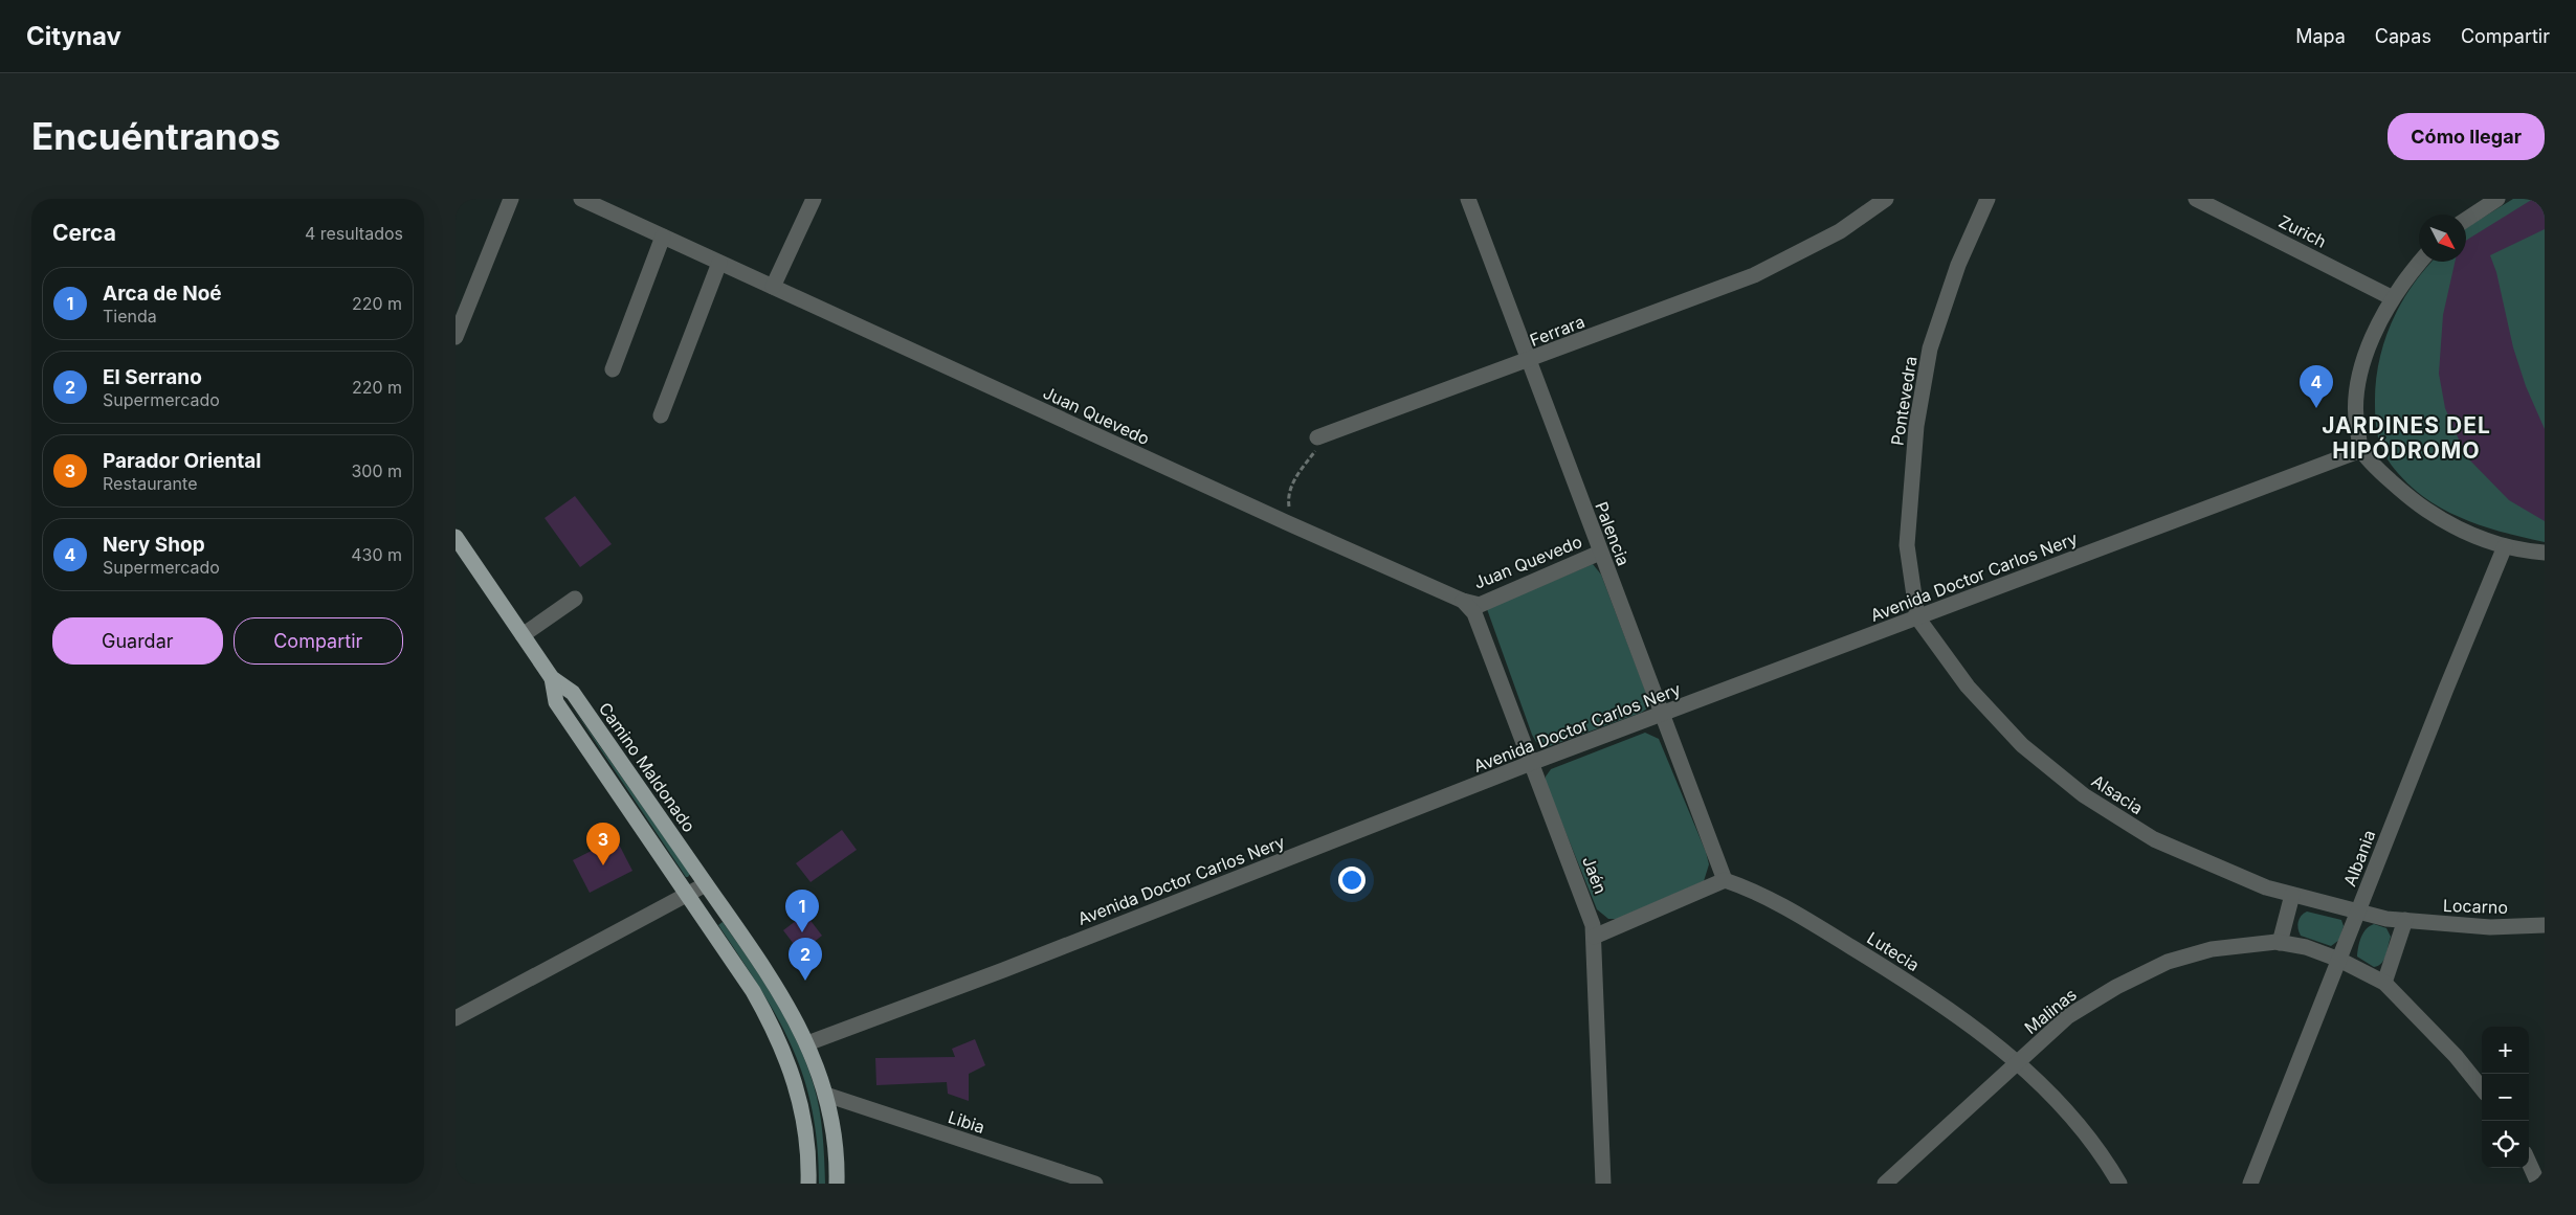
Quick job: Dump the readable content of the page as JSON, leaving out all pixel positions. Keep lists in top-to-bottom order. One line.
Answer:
{"streets":{"main road":["Camino Maldonado"],"street":["Zurich","Ferrara","Pontevedra","Juan Quevedo","Palencia","Avenida Doctor Carlos Nery","Alsacia","Albania","Jaén","Locarno","Lutecia","Malinas","Libia"]},"crossings":[["Ferrara","Palencia"],["Pontevedra","Avenida Doctor Carlos Nery"],["Pontevedra","Alsacia"],["Juan Quevedo","Palencia"],["Juan Quevedo","Jaén"],["Palencia","Avenida Doctor Carlos Nery"],["Palencia","Lutecia"],["Avenida Doctor Carlos Nery","Camino Maldonado"],["Avenida Doctor Carlos Nery","Alsacia"],["Avenida Doctor Carlos Nery","Jaén"],["Camino Maldonado","Libia"],["Alsacia","Albania"],["Alsacia","Locarno"],["Albania","Locarno"],["Albania","Malinas"],["Lutecia","Malinas"]],"districts":["JARDINES DEL HIPÓDROMO"],"north":"bottom right","page":{"header":"Citynav","nav":["Mapa","Capas","Compartir"],"buttons":["Cómo llegar",["Guardar","Compartir"]],"title":"Encuéntranos","heading":["Cerca","4 resultados"],"list":[{"mark":"1","name":"Arca de Noé","note":"Tienda","value":"220 m"},{"mark":"2","name":"El Serrano","note":"Supermercado","value":"220 m"},{"mark":"3","name":"Parador Oriental","note":"Restaurante","value":"300 m"},{"mark":"4","name":"Nery Shop","note":"Supermercado","value":"430 m"}],"pins":["4","3","1","2"],"map_buttons":["+","−"]}}
